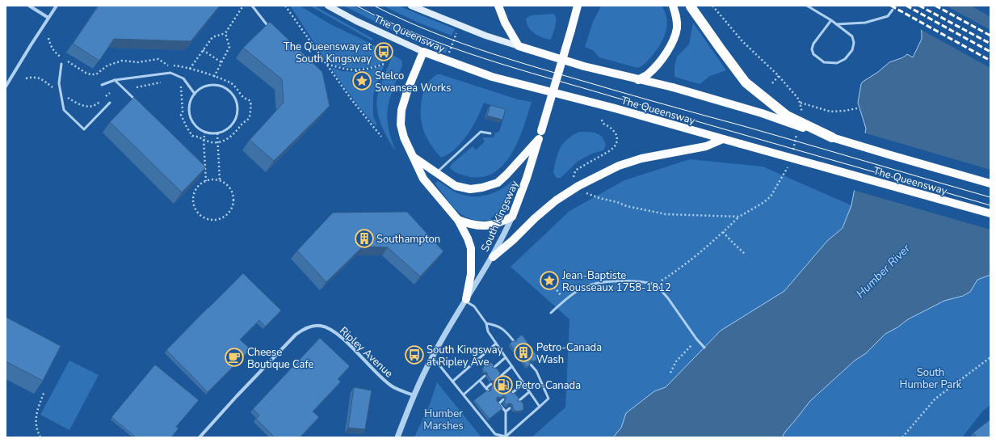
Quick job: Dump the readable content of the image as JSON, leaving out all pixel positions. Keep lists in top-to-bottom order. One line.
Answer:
{"streets":{"main road":["The Queensway","South Kingsway"],"street":["Ripley Avenue"]},"crossings":[["South Kingsway","Ripley Avenue"]],"water":["Humber River"],"parks":["South Humber Park","Humber Marshes"],"places":{"bus stop":["The Queensway at South Kingsway","South Kingsway at Ripley Ave"],"place":["Stelco Swansea Works","Jean-Baptiste Rousseaux 1758-1812"],"building":["Southampton","Petro-Canada Wash"],"cafe":["Cheese Boutique Cafe"],"fuel station":["Petro-Canada"]}}
